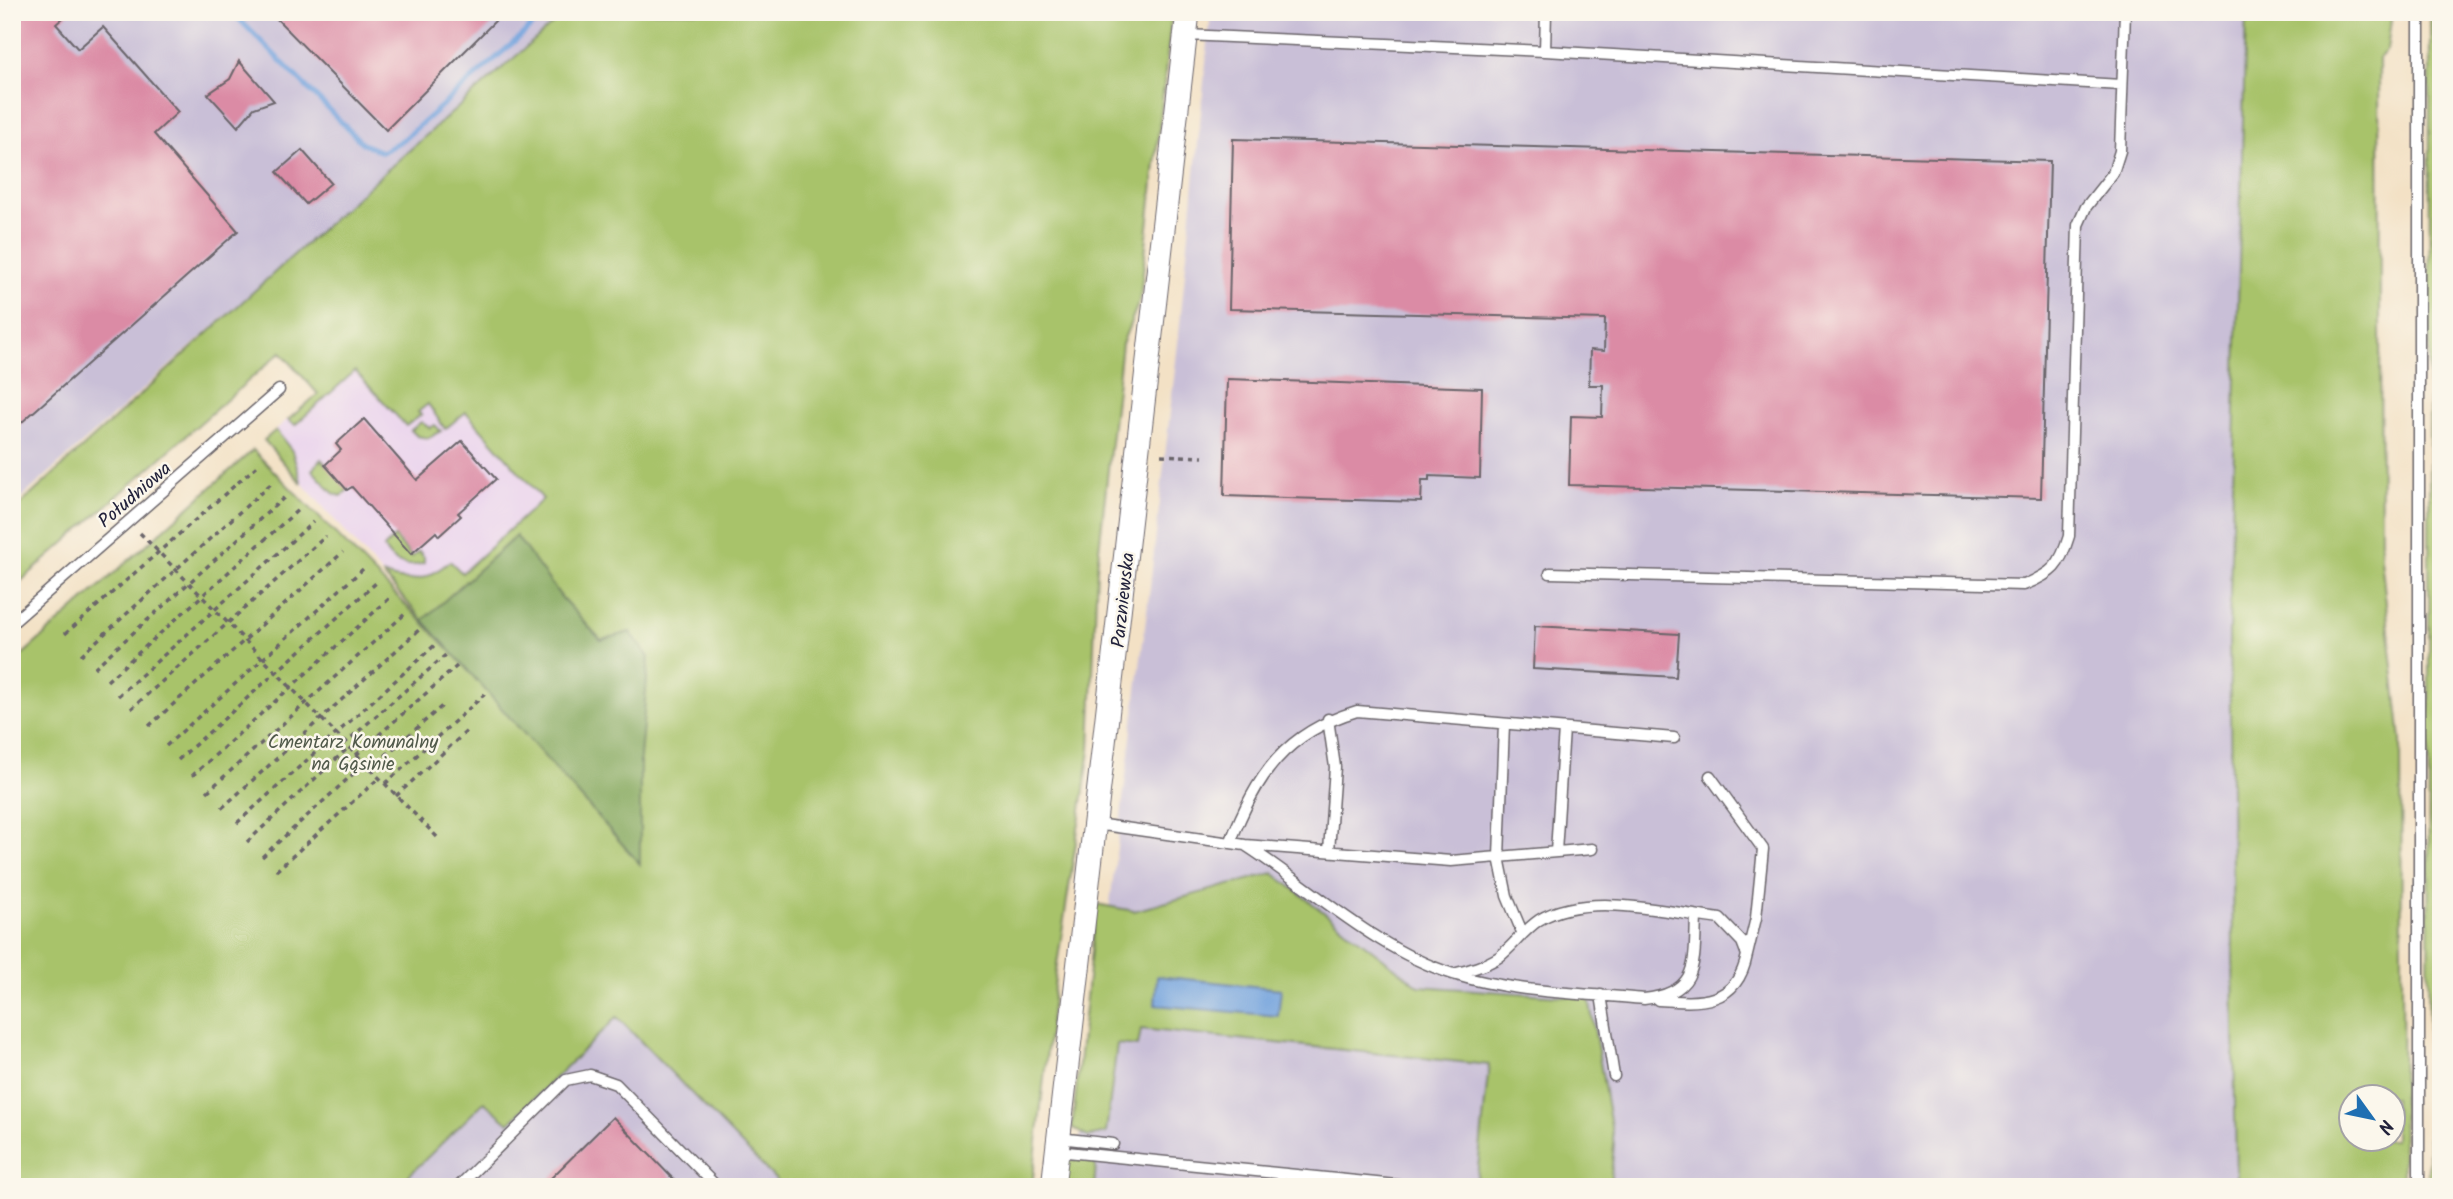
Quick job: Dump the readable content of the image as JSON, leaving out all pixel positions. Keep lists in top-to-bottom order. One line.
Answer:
{"streets":{"street":["Parzniewska"],"lane":["Południowa"]},"parks":["Cmentarz Komunalny na Gąsinie"],"north":"bottom right"}
